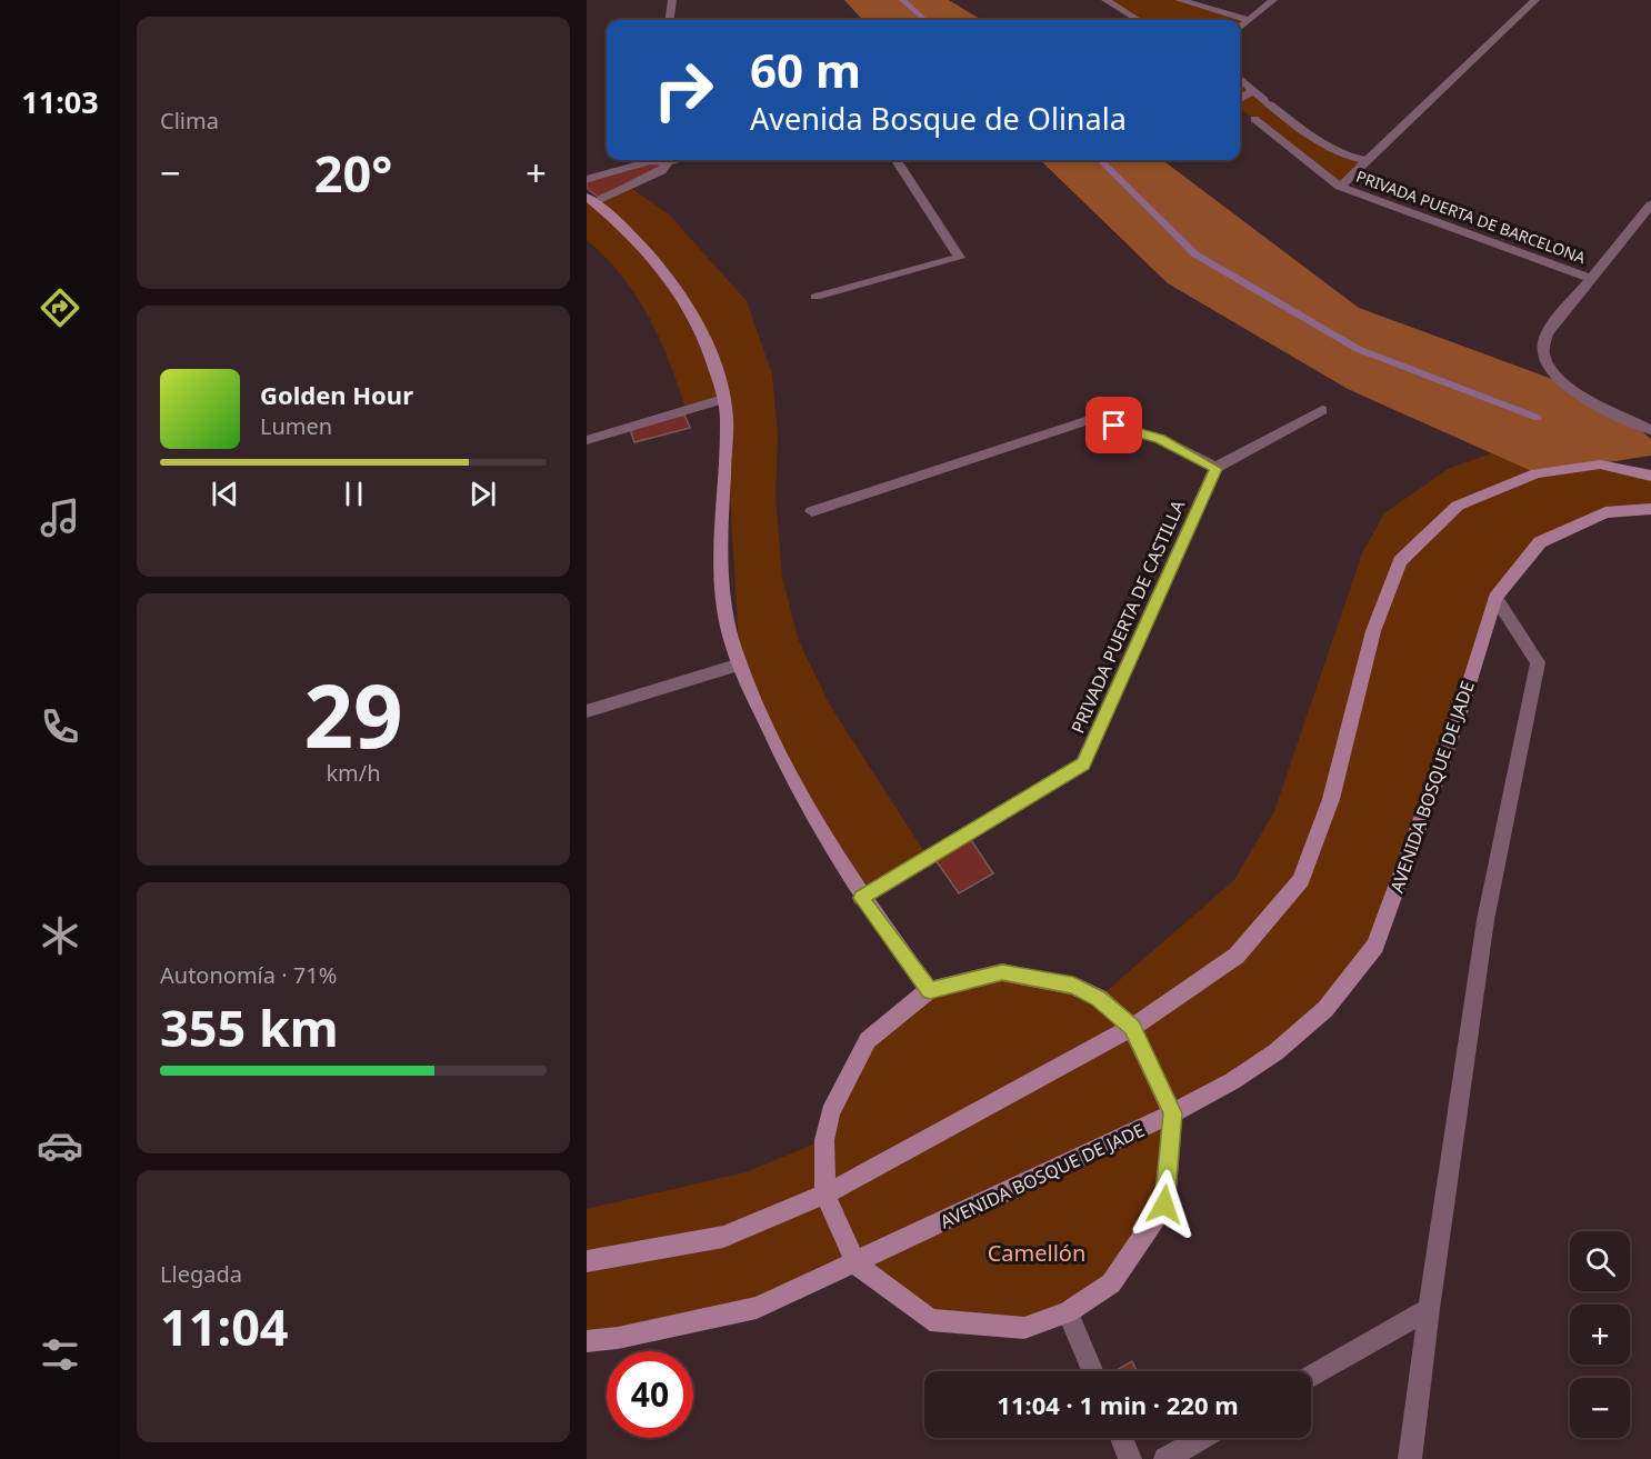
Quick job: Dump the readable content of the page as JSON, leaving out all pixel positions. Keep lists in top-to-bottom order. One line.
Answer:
{"streets":{"street":["PRIVADA PUERTA DE BARCELONA","PRIVADA PUERTA DE CASTILLA","AVENIDA BOSQUE DE JADE"]},"parks":["Camellón"],"page":{"tabs":"11:03","tile":["Clima",["29","km/h"],["Autonomía · 71%","355 km"],["Llegada","11:04"]],"turn":["60 m","Avenida Bosque de Olinala"],"heat":["−","20°","+"],"song":["Golden Hour","Lumen"],"map_buttons":["+","−"],"limit":"40","trip":"11:04 · 1 min · 220 m"}}
